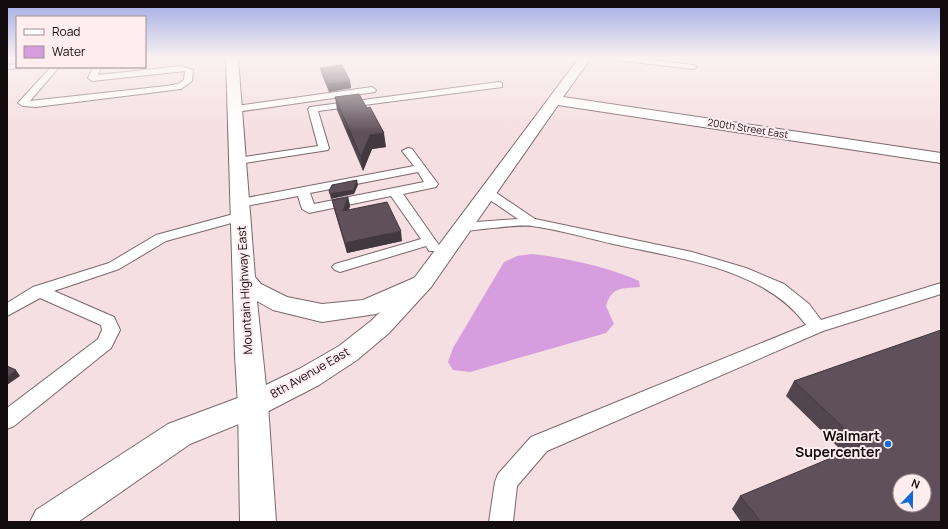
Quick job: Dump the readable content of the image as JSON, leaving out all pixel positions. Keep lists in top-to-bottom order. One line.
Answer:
{"streets":{"street":["200th Street East","Mountain Highway East","8th Avenue East"]},"crossings":[["200th Street East","8th Avenue East"],["Mountain Highway East","8th Avenue East"]],"places":["Walmart Supercenter"],"legend":["Road","Water"],"north":"top"}
